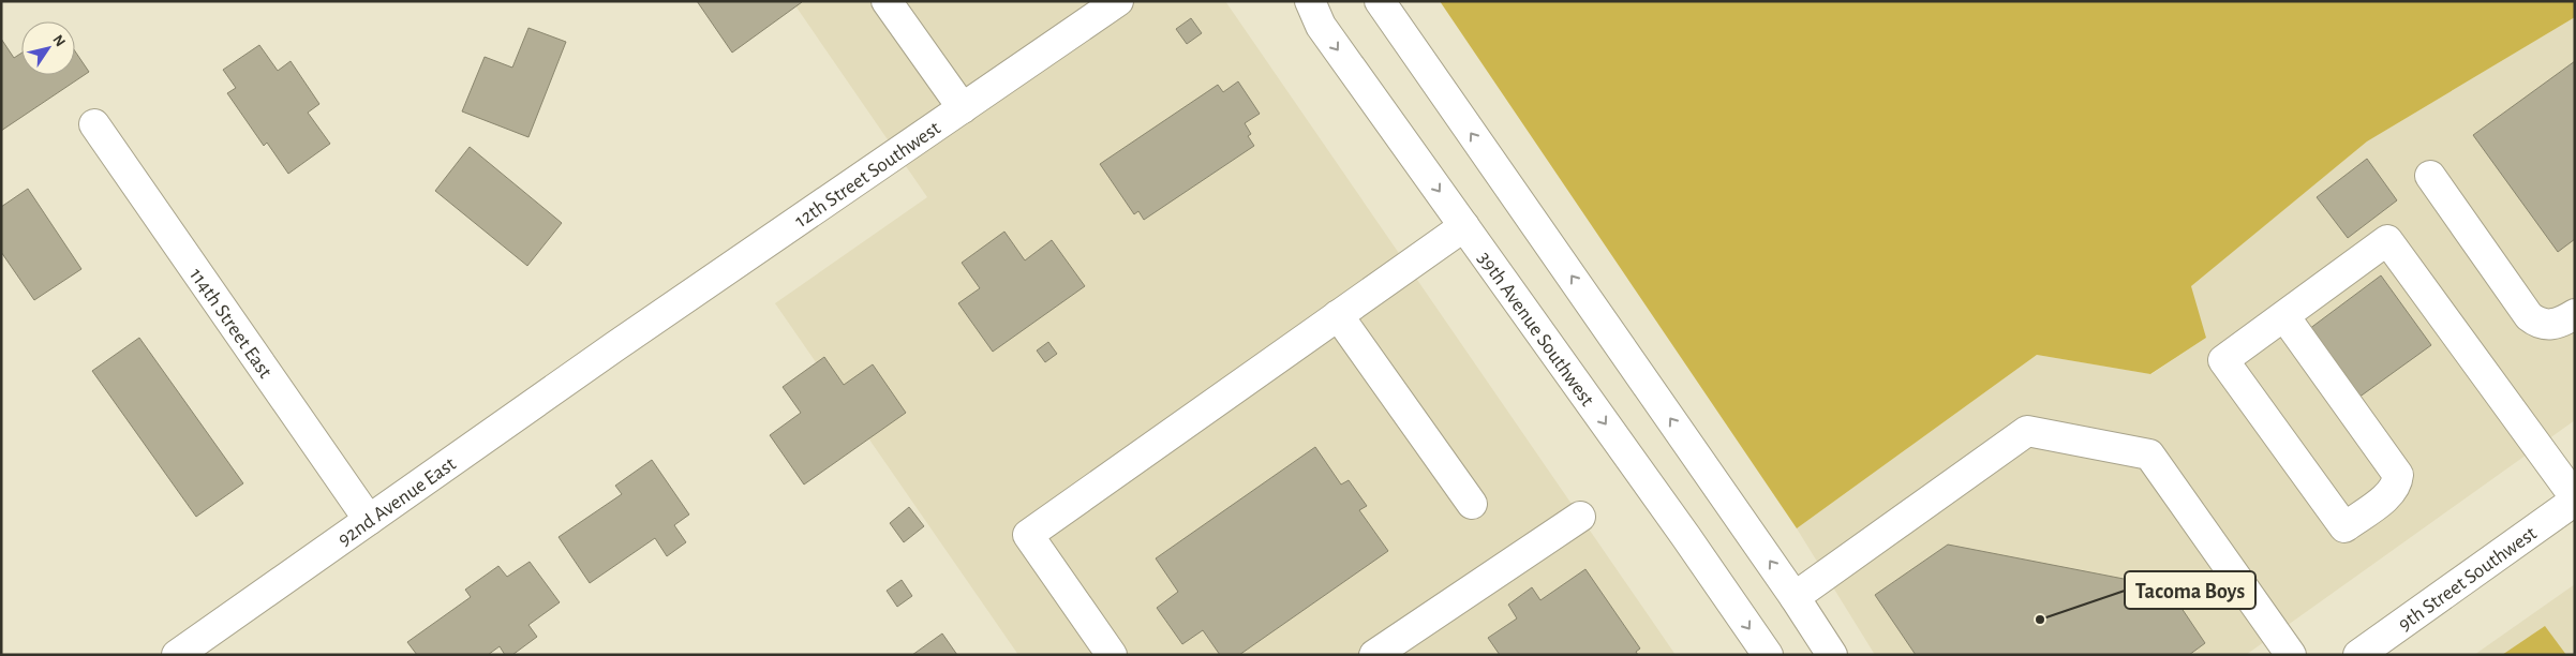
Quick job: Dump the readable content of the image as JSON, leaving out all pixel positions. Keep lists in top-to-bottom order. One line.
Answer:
{"streets":{"main road":["12th Street Southwest","114th Street East","39th Avenue Southwest","92nd Avenue East","9th Street Southwest"]},"crossings":[["12th Street Southwest","92nd Avenue East"],["114th Street East","92nd Avenue East"]],"places":["Tacoma Boys"],"north":"top right"}
